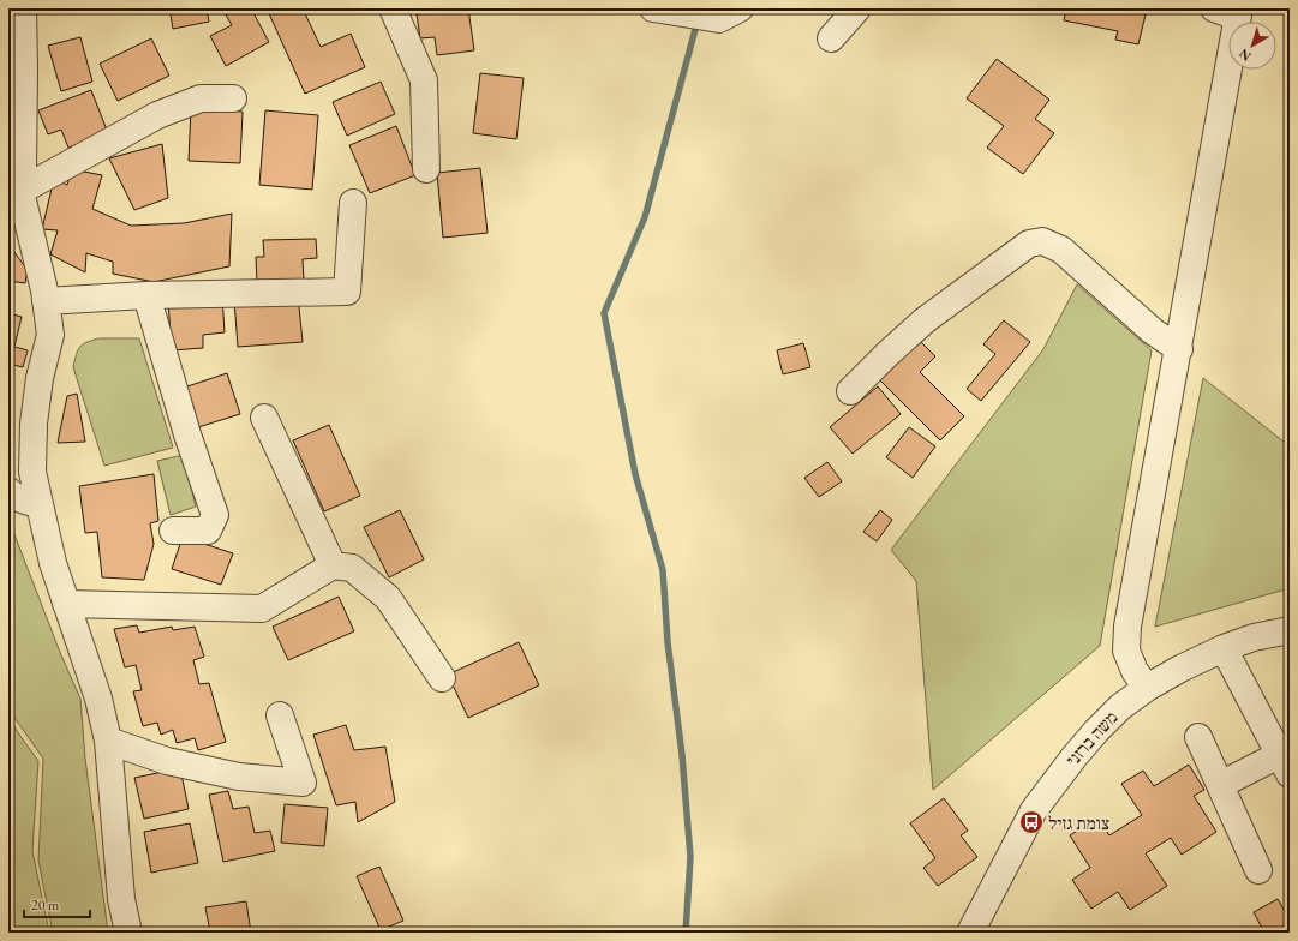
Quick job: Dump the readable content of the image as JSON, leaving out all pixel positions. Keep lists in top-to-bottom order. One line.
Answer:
{"streets":{"street":["משה ברזני"]},"places":{"bus stop":["צומת גזיל"]},"scale_bar":"20 m","north":"bottom left"}
